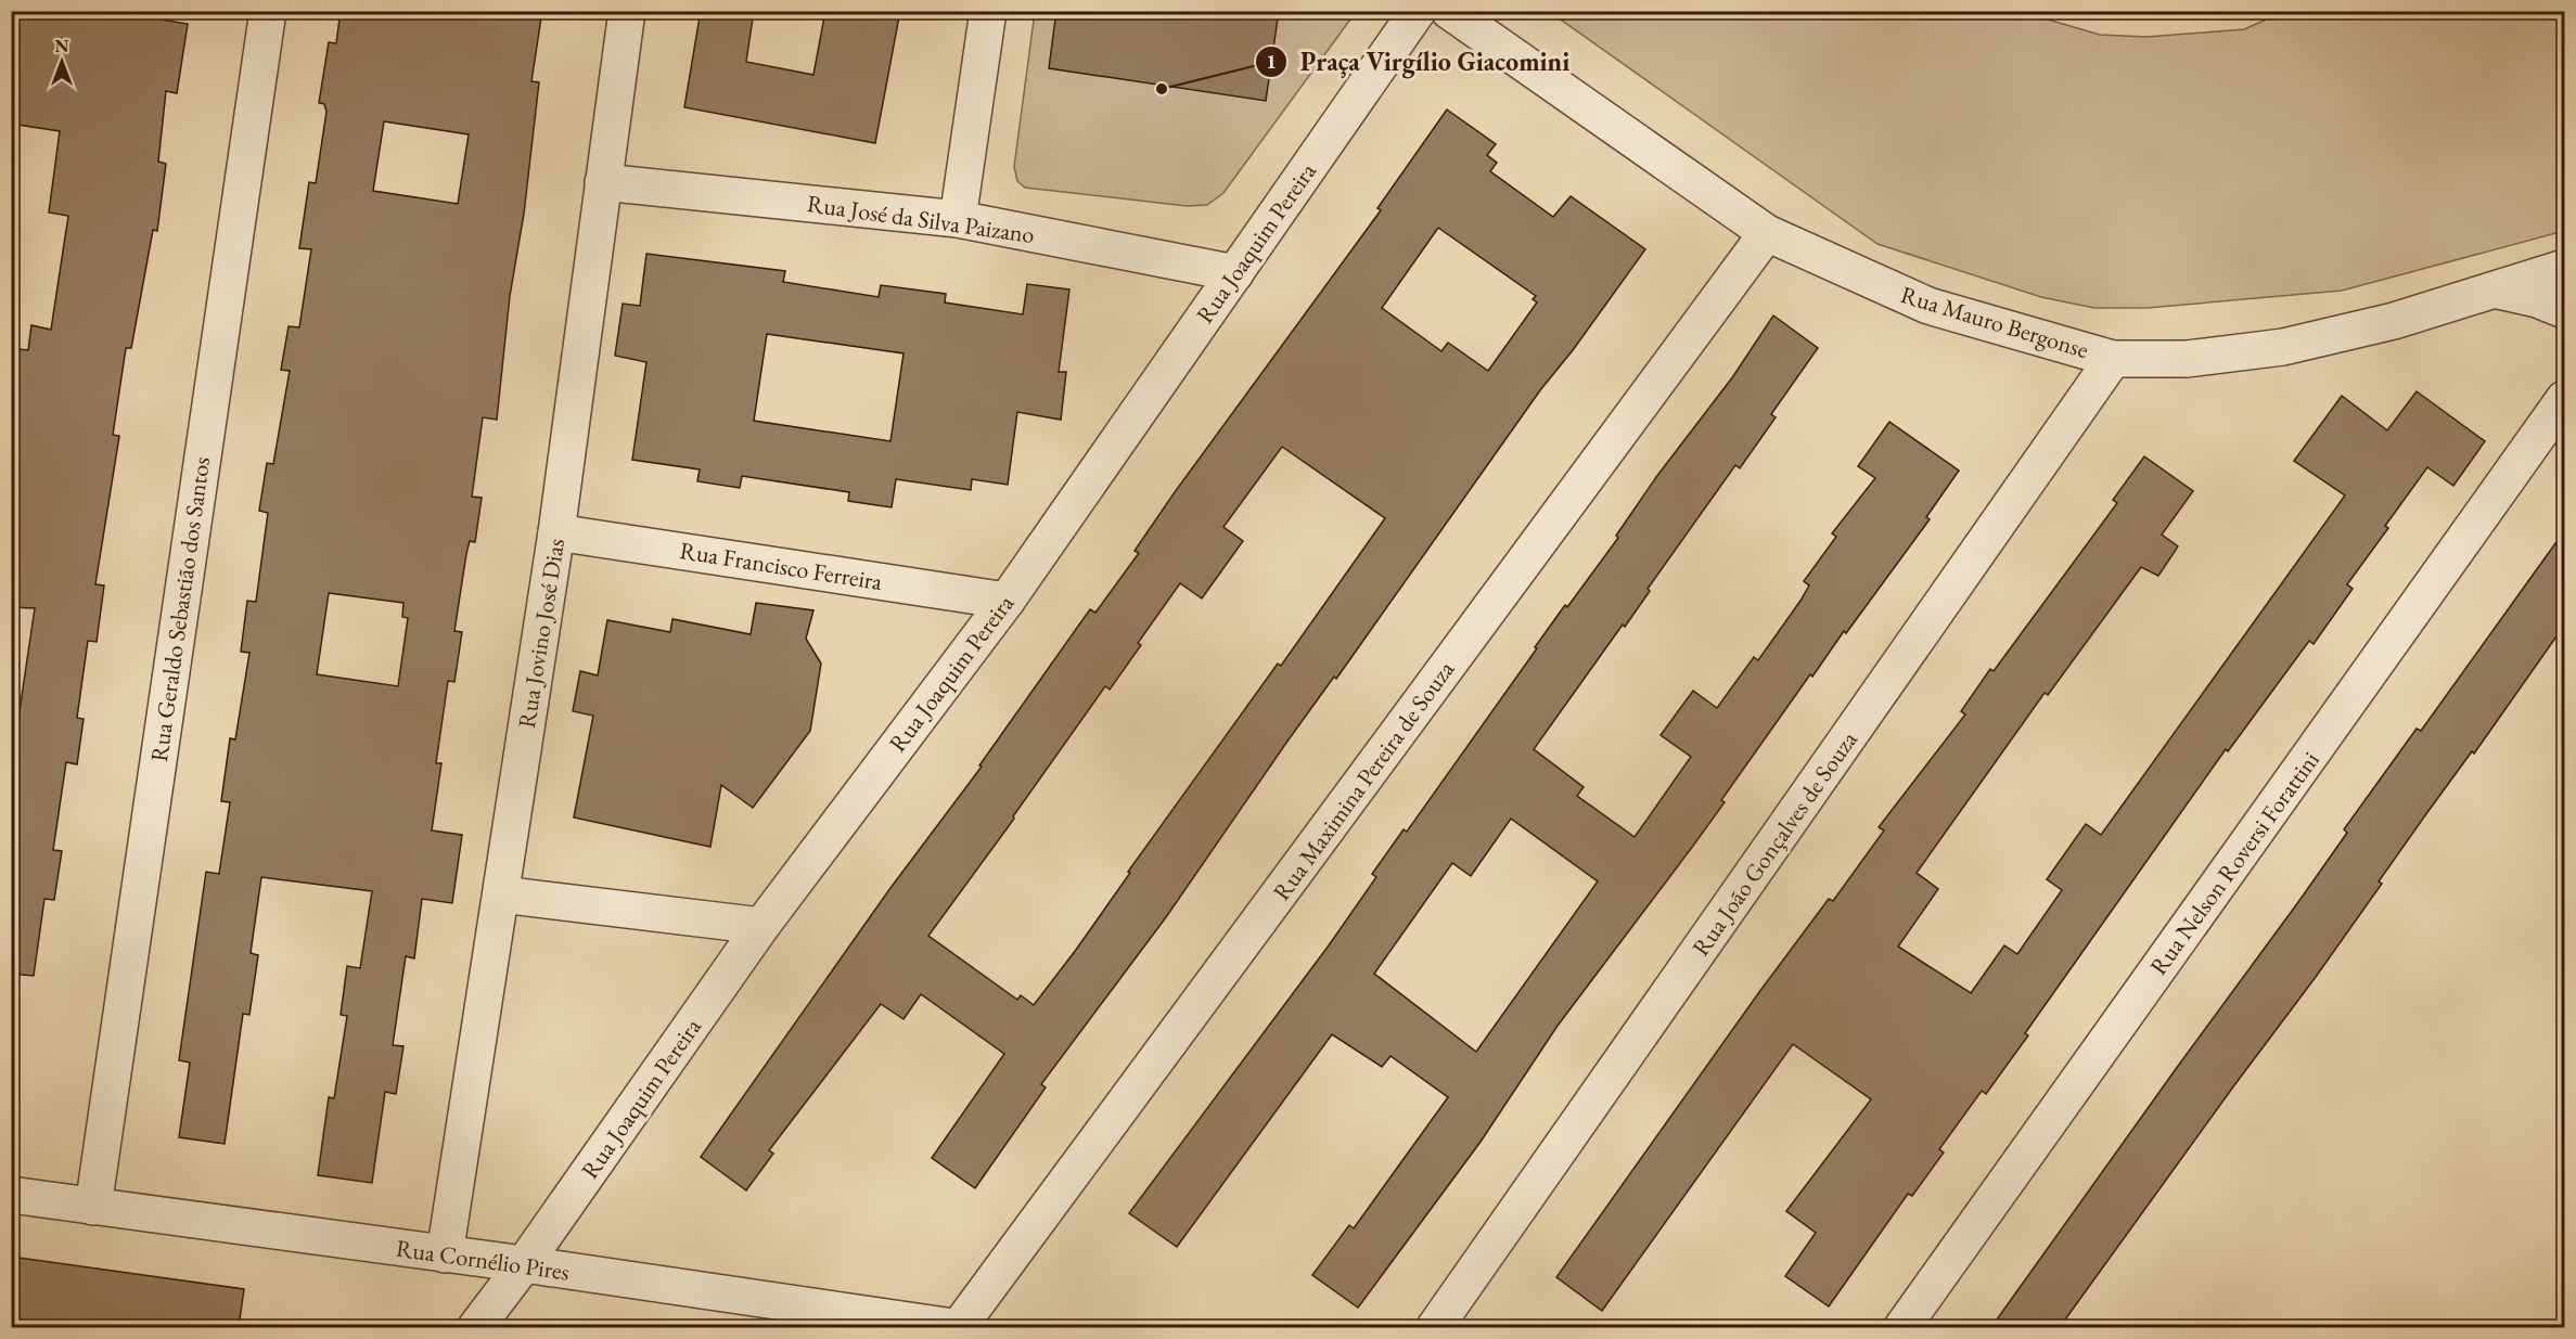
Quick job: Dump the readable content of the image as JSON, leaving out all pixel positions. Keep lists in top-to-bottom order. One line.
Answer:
{"streets":{"street":["Rua José da Silva Paizano","Rua Joaquim Pereira","Rua Mauro Bergonse","Rua Francisco Ferreira","Rua Geraldo Sebastião dos Santos","Rua Jovino José Dias","Rua Maximina Pereira de Souza","Rua João Gonçalves de Souza","Rua Nelson Roversi Forattini","Rua Cornélio Pires"]},"crossings":[["Rua José da Silva Paizano","Rua Joaquim Pereira"],["Rua José da Silva Paizano","Rua Jovino José Dias"],["Rua Joaquim Pereira","Rua Francisco Ferreira"],["Rua Joaquim Pereira","Rua Cornélio Pires"],["Rua Mauro Bergonse","Rua Maximina Pereira de Souza"],["Rua Mauro Bergonse","Rua João Gonçalves de Souza"],["Rua Francisco Ferreira","Rua Jovino José Dias"],["Rua Geraldo Sebastião dos Santos","Rua Cornélio Pires"],["Rua Jovino José Dias","Rua Cornélio Pires"],["Rua Maximina Pereira de Souza","Rua Cornélio Pires"]],"places":["Praça Virgílio Giacomini"],"north":"top"}
